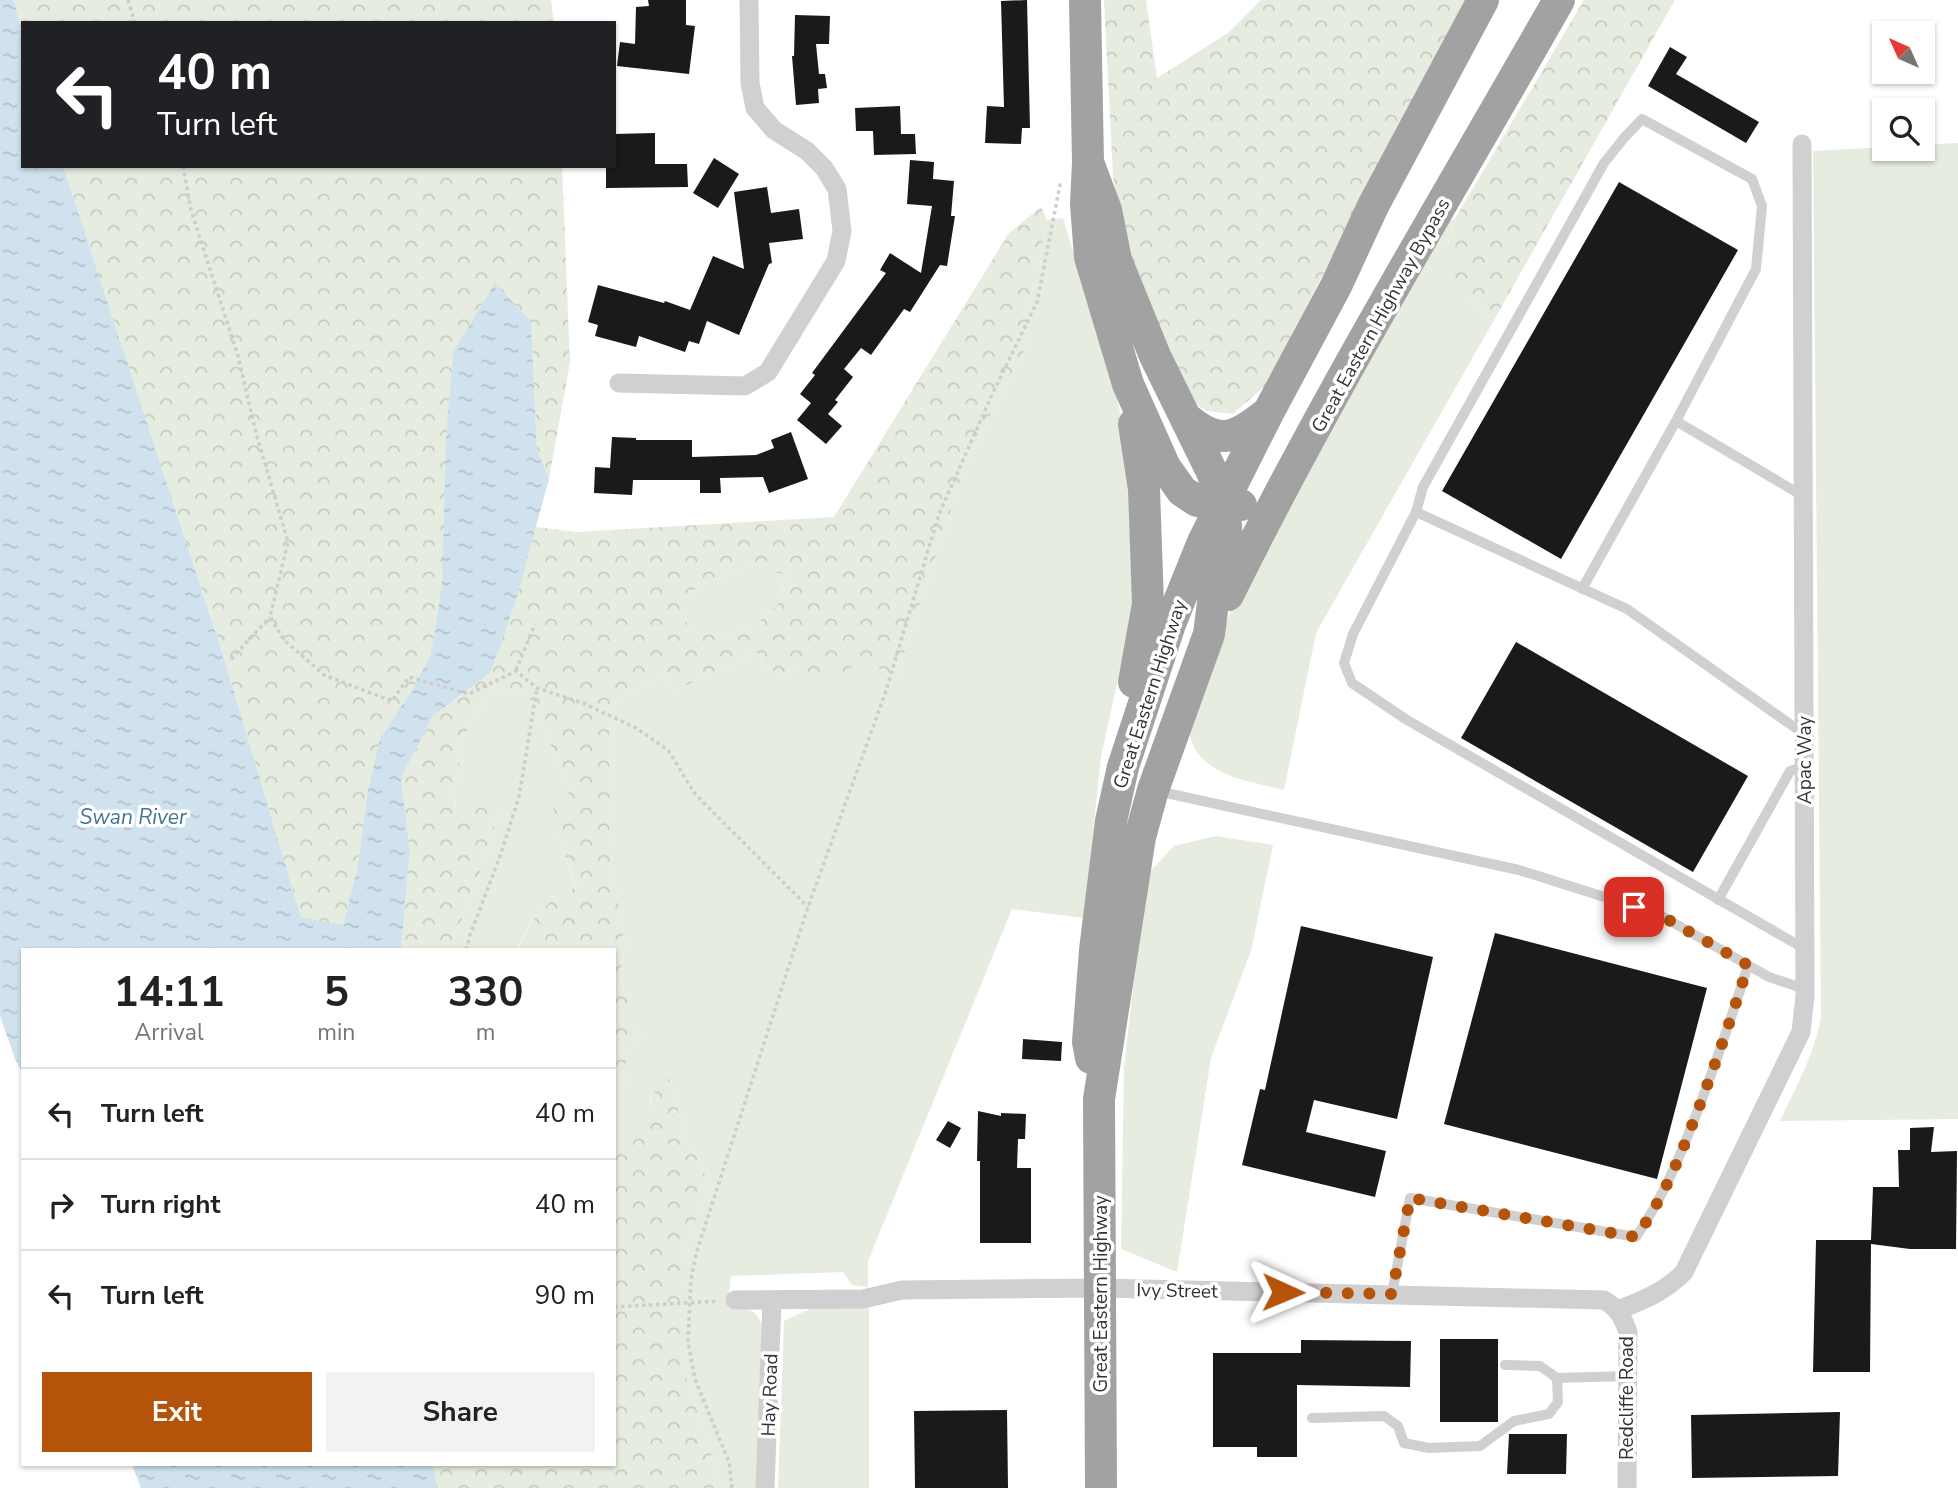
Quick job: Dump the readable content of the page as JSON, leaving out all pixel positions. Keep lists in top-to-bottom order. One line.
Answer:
{"streets":{"highway":["Great Eastern Highway Bypass","Great Eastern Highway"],"street":["Apac Way","Ivy Street","Hay Road","Redcliffe Road"]},"crossings":[["Great Eastern Highway Bypass","Great Eastern Highway"],["Great Eastern Highway","Ivy Street"],["Apac Way","Ivy Street"],["Apac Way","Redcliffe Road"],["Ivy Street","Hay Road"],["Ivy Street","Redcliffe Road"]],"water":["Swan River"],"north":"top left","page":{"turn":["40 m","Turn left"],"eta":["14:11","Arrival","5","min","330","m"],"list":[{"name":"Turn left","value":"40 m"},{"name":"Turn right","value":"40 m"},{"name":"Turn left","value":"90 m"}],"buttons":["Exit","Share"]}}
